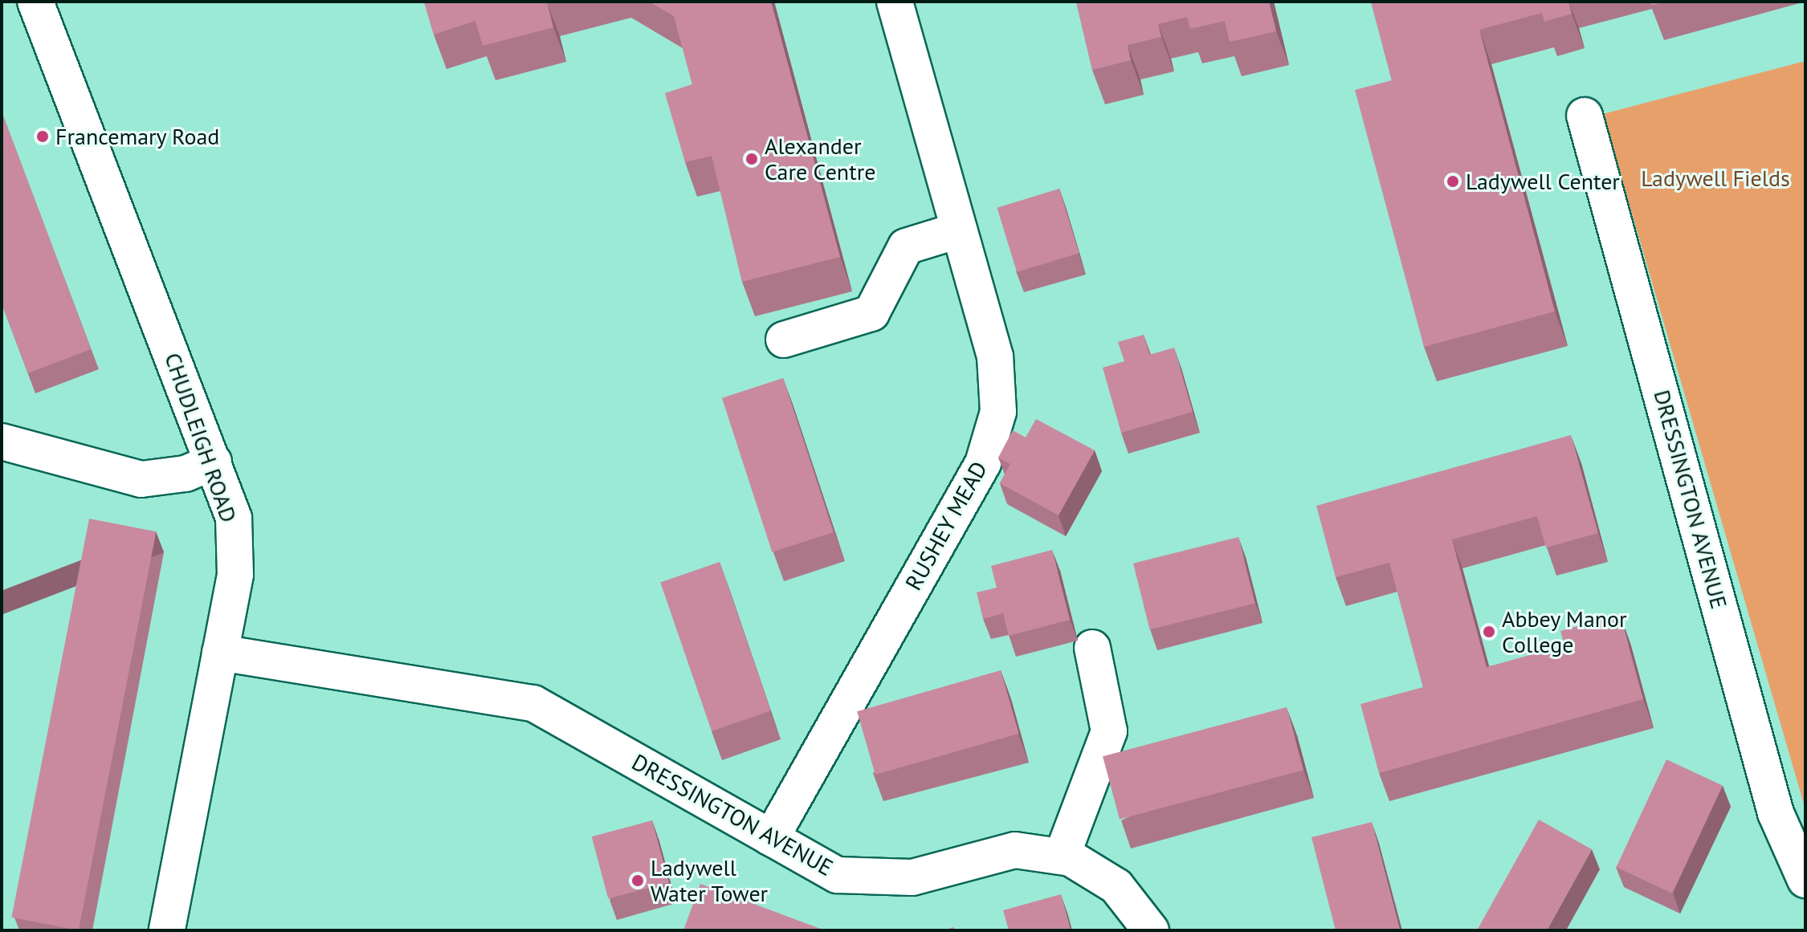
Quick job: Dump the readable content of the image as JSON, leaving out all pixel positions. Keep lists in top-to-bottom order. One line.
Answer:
{"streets":{"street":["CHUDLEIGH ROAD","DRESSINGTON AVENUE","RUSHEY MEAD"]},"crossings":[["CHUDLEIGH ROAD","DRESSINGTON AVENUE"],["DRESSINGTON AVENUE","RUSHEY MEAD"]],"parks":["Ladywell Fields"],"places":["Francemary Road","Alexander Care Centre","Ladywell Center","Abbey Manor College","Ladywell Water Tower"]}
